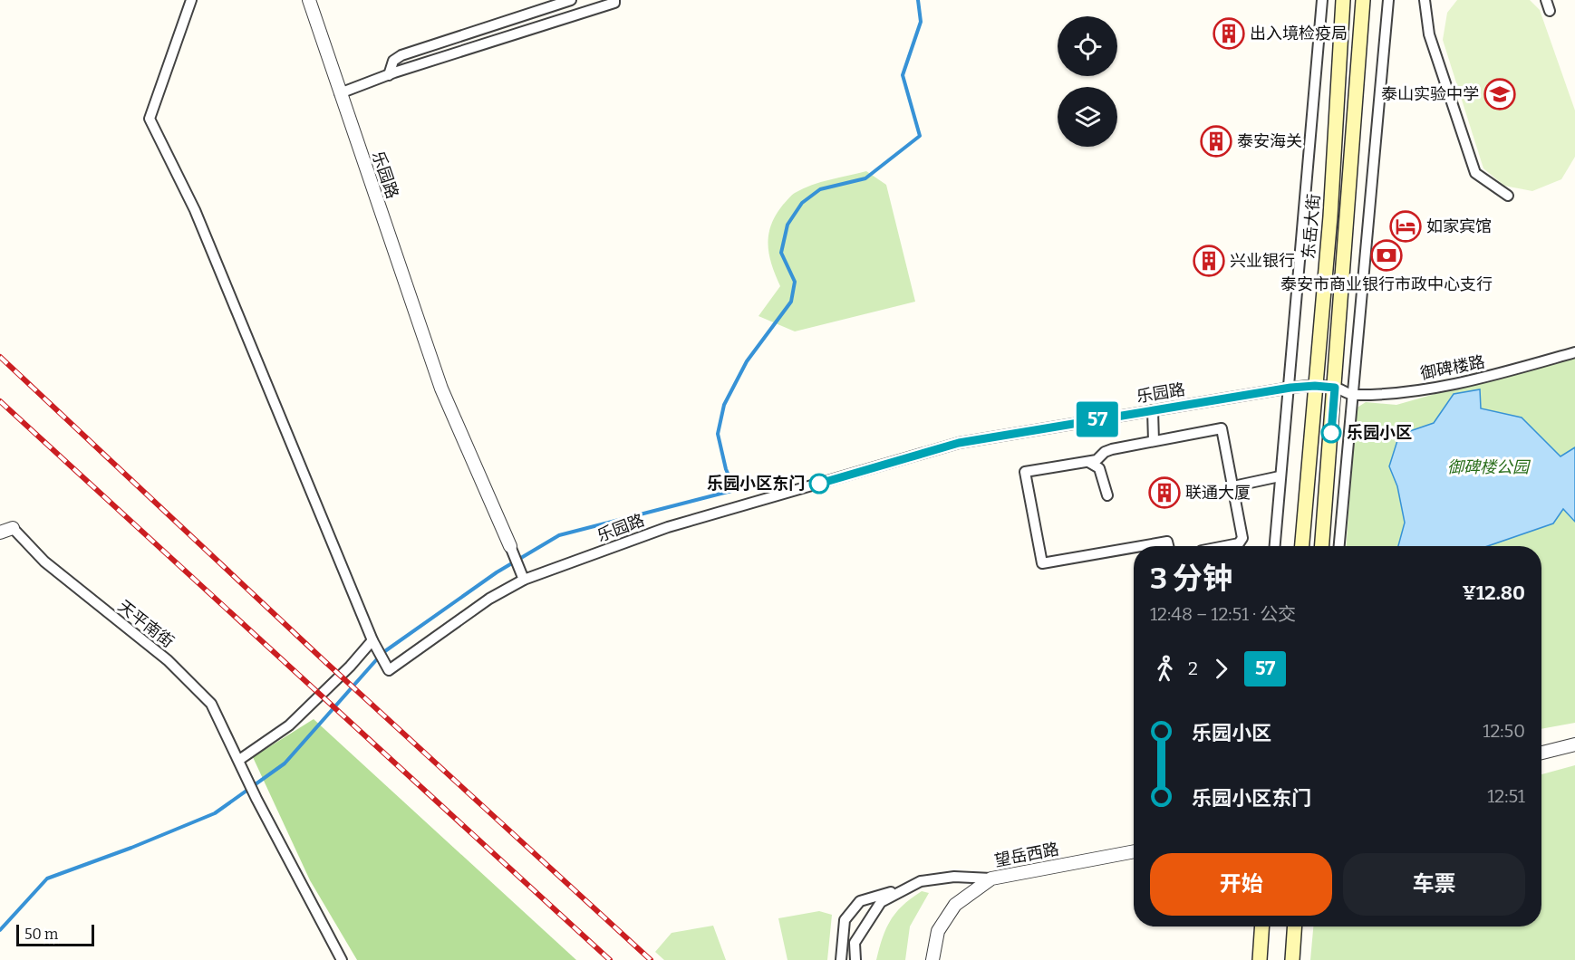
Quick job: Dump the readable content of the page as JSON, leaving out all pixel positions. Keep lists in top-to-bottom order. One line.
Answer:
{"streets":{"main road":["东岳大街"],"street":["乐园路","御碑楼路","天平南街","望岳西路"]},"crossings":[["乐园路","东岳大街"],["乐园路","御碑楼路"],["东岳大街","御碑楼路"]],"parks":["御碑楼公园"],"places":{"building":["出入境检疫局","泰安海关","兴业银行","联通大厦"],"school or university":["泰山实验中学"],"hotel":["如家宾馆"],"bank":["泰安市商业银行市政中心支行"],"other":["乐园小区","乐园小区东门"]},"lines":["bus line 57"],"scale_bar":"50 m","page":{"on_map":"57","heading":["3 分钟","12:48 – 12:51 · 公交","¥12.80"],"legs":["2","57"],"list":[{"name":"乐园小区","value":"12:50"},{"name":"乐园小区东门","value":"12:51"}],"buttons":["开始","车票"],"scale":"50 m"}}
